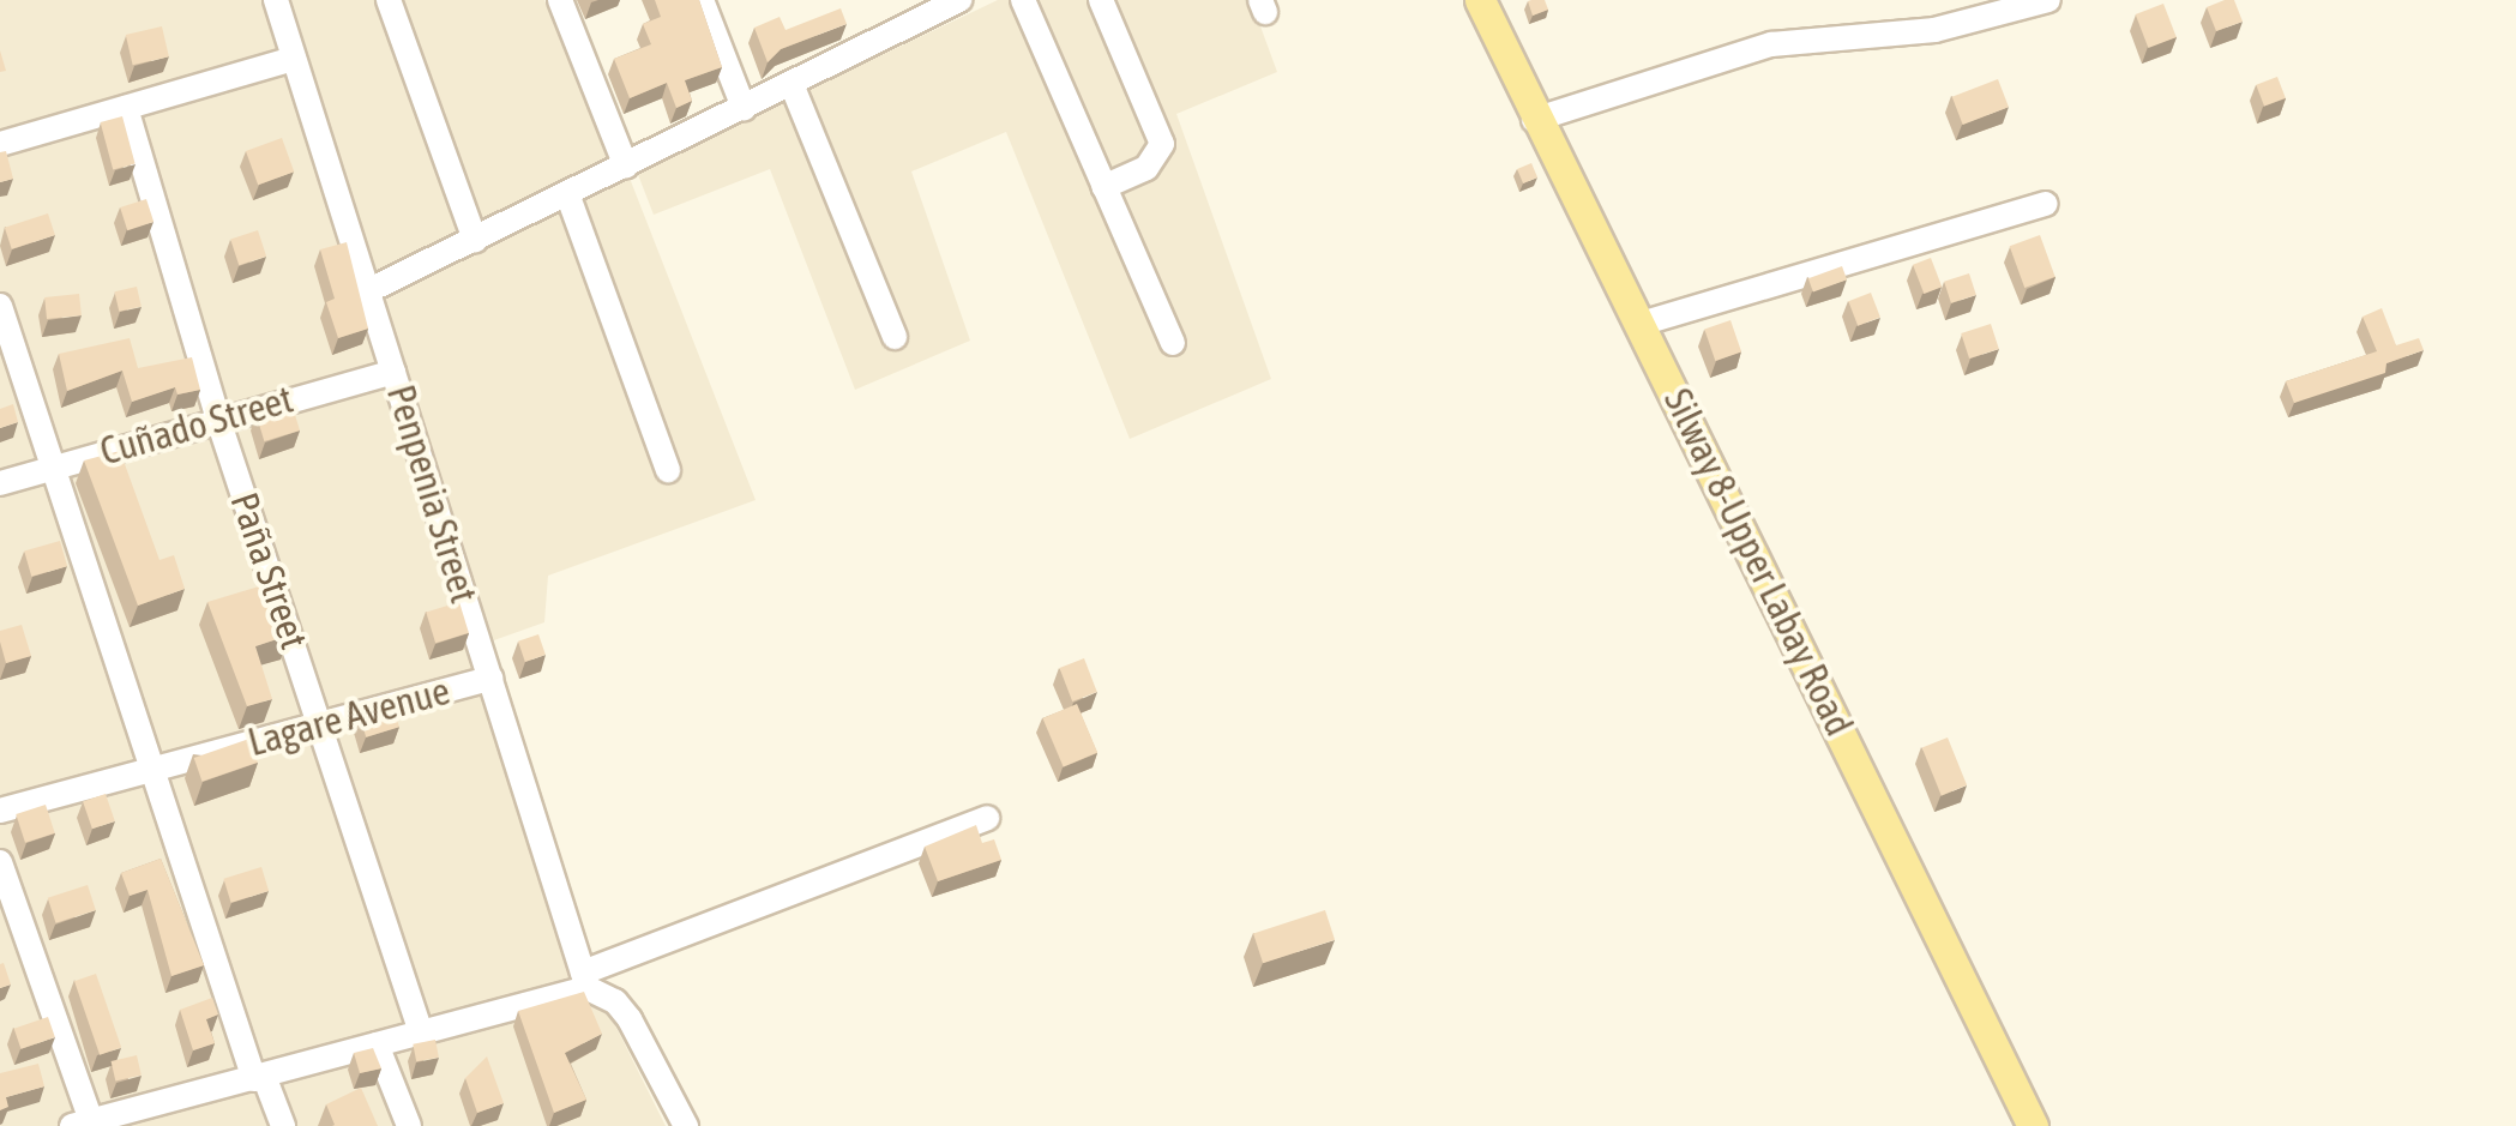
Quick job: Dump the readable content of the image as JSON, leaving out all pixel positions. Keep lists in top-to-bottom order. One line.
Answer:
{"streets":{"main road":["Silway 8-Upper Labay Road"],"street":["Cuñado Street","Penpenia Street","Paña Street","Lagare Avenue"]},"crossings":[["Cuñado Street","Penpenia Street"],["Cuñado Street","Paña Street"],["Penpenia Street","Lagare Avenue"],["Paña Street","Lagare Avenue"]]}
